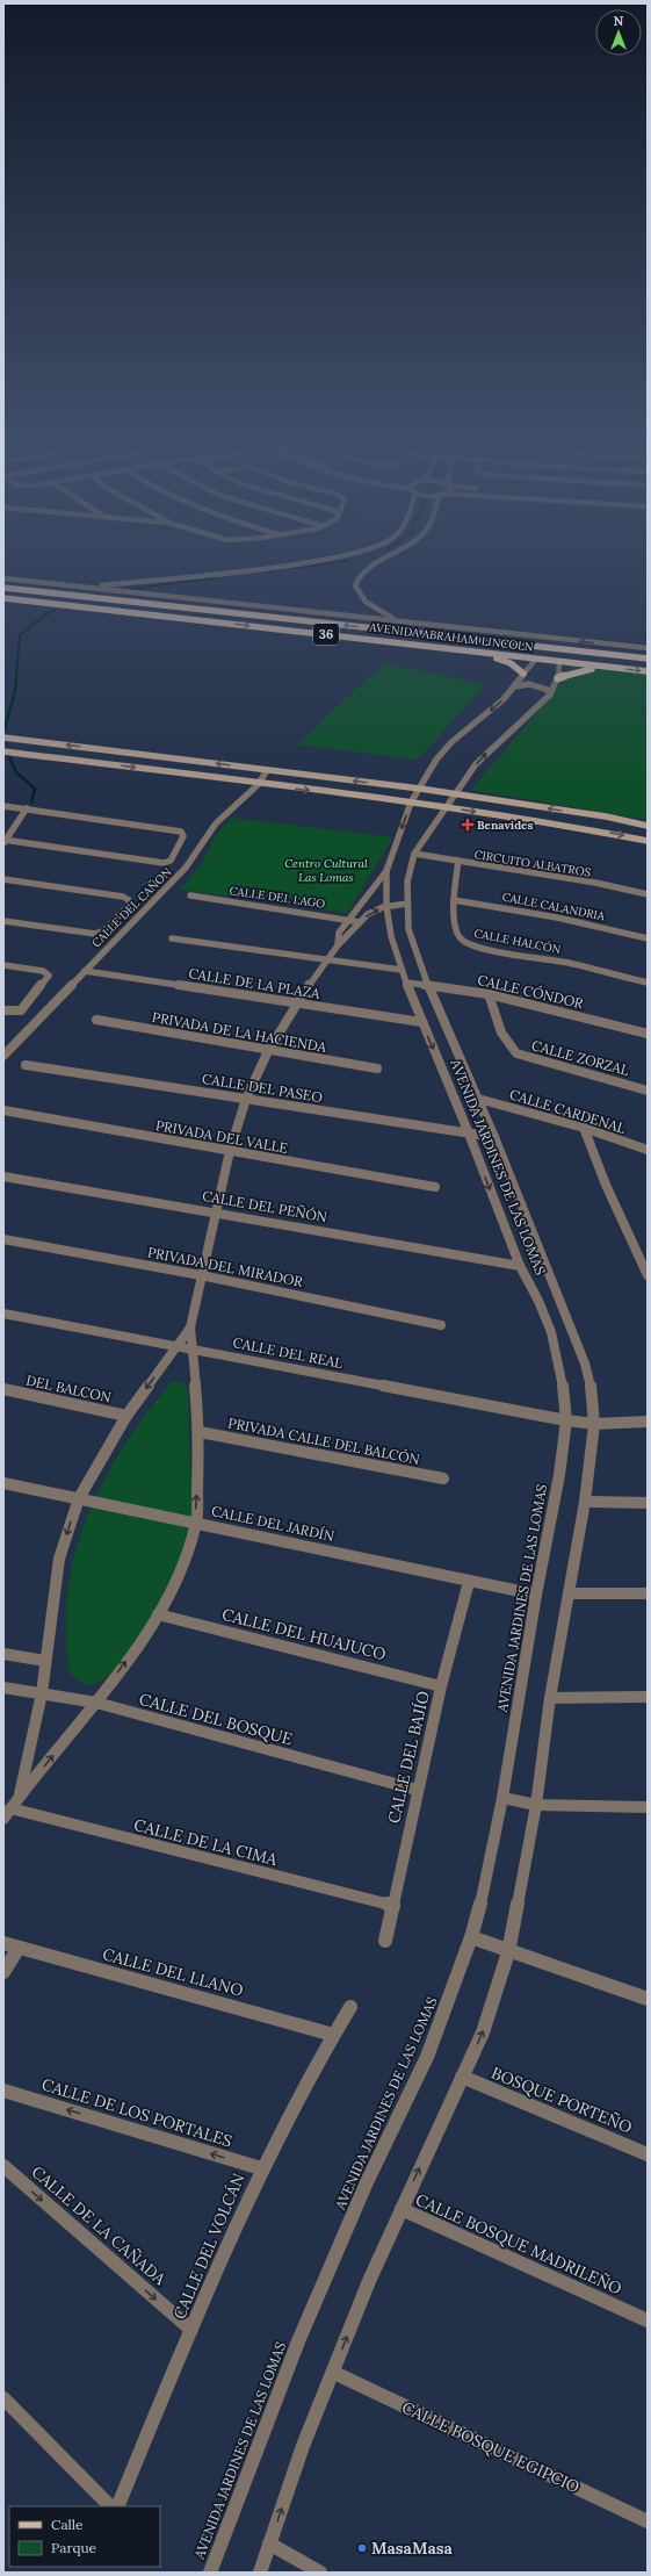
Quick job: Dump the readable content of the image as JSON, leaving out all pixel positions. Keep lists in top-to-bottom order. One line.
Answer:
{"streets":{"main road":["36","AVENIDA ABRAHAM LINCOLN"],"street":["CIRCUITO ALBATROS","CALLE DEL LAGO","CALLE CALANDRIA","CALLE DEL CAÑON","CALLE HALCÓN","CALLE DE LA PLAZA","CALLE CÓNDOR","PRIVADA DE LA HACIENDA","CALLE ZORZAL","CALLE DEL PASEO","CALLE CARDENAL","PRIVADA DEL VALLE","AVENIDA JARDINES DE LAS LOMAS","CALLE DEL PEÑÓN","PRIVADA DEL MIRADOR","CALLE DEL REAL","DEL BALCON","PRIVADA CALLE DEL BALCÓN","CALLE DEL JARDÍN","CALLE DEL HUAJUCO","CALLE DEL BOSQUE","CALLE DEL BAJÍO","CALLE DE LA CIMA","CALLE DEL LLANO","BOSQUE PORTEÑO","CALLE DE LOS PORTALES","CALLE DE LA CAÑADA","CALLE BOSQUE MADRILEÑO","CALLE DEL VOLCÁN","CALLE BOSQUE EGIPCIO"]},"crossings":[["AVENIDA ABRAHAM LINCOLN","AVENIDA JARDINES DE LAS LOMAS"],["CIRCUITO ALBATROS","CALLE HALCÓN"],["CIRCUITO ALBATROS","AVENIDA JARDINES DE LAS LOMAS"],["CALLE CALANDRIA","CALLE HALCÓN"],["CALLE DEL CAÑON","CALLE DE LA PLAZA"],["CALLE DE LA PLAZA","AVENIDA JARDINES DE LAS LOMAS"],["CALLE CÓNDOR","CALLE ZORZAL"],["CALLE CÓNDOR","AVENIDA JARDINES DE LAS LOMAS"],["CALLE DEL PASEO","AVENIDA JARDINES DE LAS LOMAS"],["CALLE CARDENAL","AVENIDA JARDINES DE LAS LOMAS"],["AVENIDA JARDINES DE LAS LOMAS","CALLE DEL PEÑÓN"],["AVENIDA JARDINES DE LAS LOMAS","CALLE DEL REAL"],["AVENIDA JARDINES DE LAS LOMAS","CALLE DEL JARDÍN"],["AVENIDA JARDINES DE LAS LOMAS","BOSQUE PORTEÑO"],["AVENIDA JARDINES DE LAS LOMAS","CALLE BOSQUE MADRILEÑO"],["AVENIDA JARDINES DE LAS LOMAS","CALLE BOSQUE EGIPCIO"],["CALLE DEL JARDÍN","CALLE DEL BAJÍO"],["CALLE DEL HUAJUCO","CALLE DEL BAJÍO"],["CALLE DEL BOSQUE","CALLE DEL BAJÍO"],["CALLE DEL BAJÍO","CALLE DE LA CIMA"],["CALLE DEL LLANO","CALLE DEL VOLCÁN"],["CALLE DE LOS PORTALES","CALLE DEL VOLCÁN"],["CALLE DE LA CAÑADA","CALLE DEL VOLCÁN"]],"one_way":["CALLE DE LOS PORTALES","CALLE DE LA CAÑADA"],"parks":["Centro Cultural Las Lomas"],"places":{"health":["Benavides"],"other":["MasaMasa"]},"legend":["Calle","Parque"],"north":"top"}
